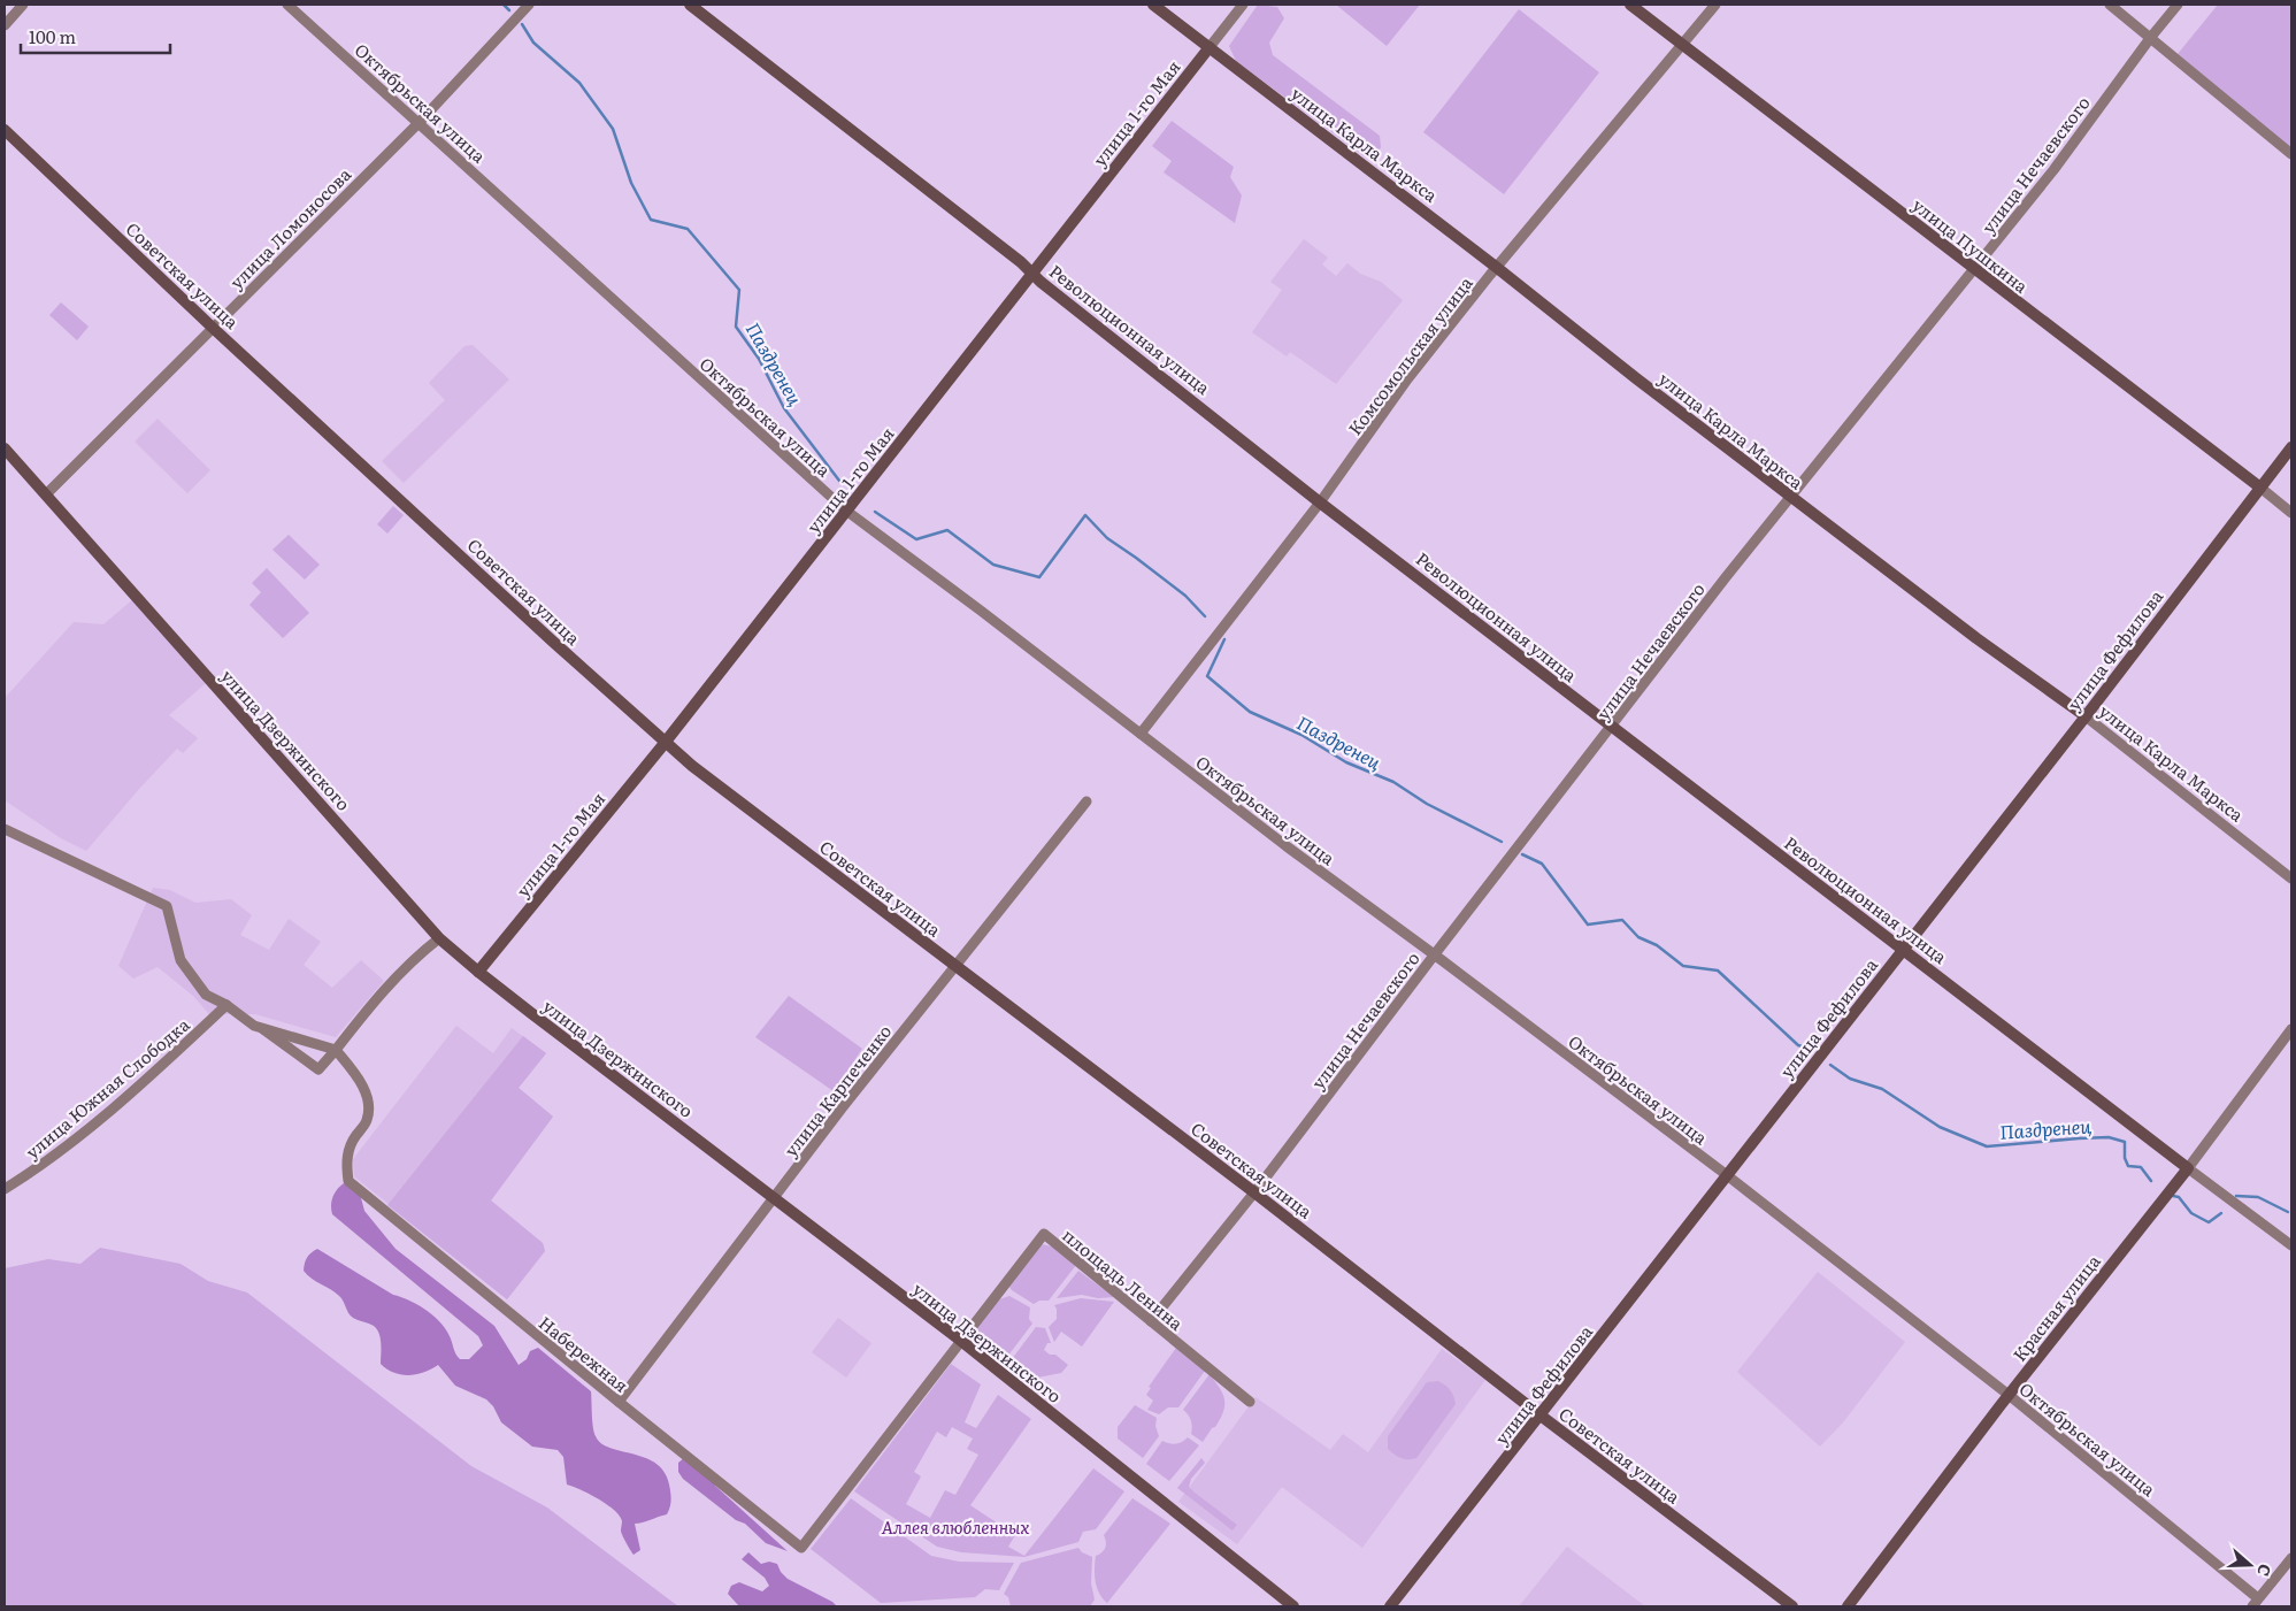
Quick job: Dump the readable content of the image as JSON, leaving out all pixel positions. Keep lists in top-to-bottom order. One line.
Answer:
{"streets":{"main road":["улица 1-го Мая","улица Карла Маркса","улица Пушкина","Советская улица","Революционная улица","улица Фефилова","улица Дзержинского","Красная улица"],"street":["Октябрьская улица","улица Нечаевского","улица Ломоносова","Комсомольская улица","улица Южная Слободка","улица Карпеченко","площадь Ленина","Набережная"]},"crossings":[["Октябрьская улица","улица 1-го Мая"],["Октябрьская улица","улица Нечаевского"],["Октябрьская улица","улица Ломоносова"],["Октябрьская улица","Комсомольская улица"],["Октябрьская улица","улица Фефилова"],["Октябрьская улица","Красная улица"],["улица 1-го Мая","улица Карла Маркса"],["улица 1-го Мая","Советская улица"],["улица 1-го Мая","Революционная улица"],["улица 1-го Мая","улица Дзержинского"],["улица Карла Маркса","улица Нечаевского"],["улица Карла Маркса","Комсомольская улица"],["улица Карла Маркса","улица Фефилова"],["улица Нечаевского","улица Пушкина"],["улица Нечаевского","Советская улица"],["улица Нечаевского","Революционная улица"],["улица Нечаевского","площадь Ленина"],["улица Ломоносова","Советская улица"],["улица Ломоносова","улица Дзержинского"],["улица Пушкина","Комсомольская улица"],["улица Пушкина","улица Фефилова"],["Советская улица","улица Фефилова"],["Советская улица","улица Карпеченко"],["Революционная улица","Комсомольская улица"],["Революционная улица","улица Фефилова"],["Революционная улица","Красная улица"],["улица Дзержинского","улица Карпеченко"],["улица Дзержинского","площадь Ленина"],["улица Карпеченко","Набережная"],["площадь Ленина","Набережная"]],"water":["Паздренец"],"parks":["Аллея влюбленных"],"scale_bar":"100 m","north":"right"}
